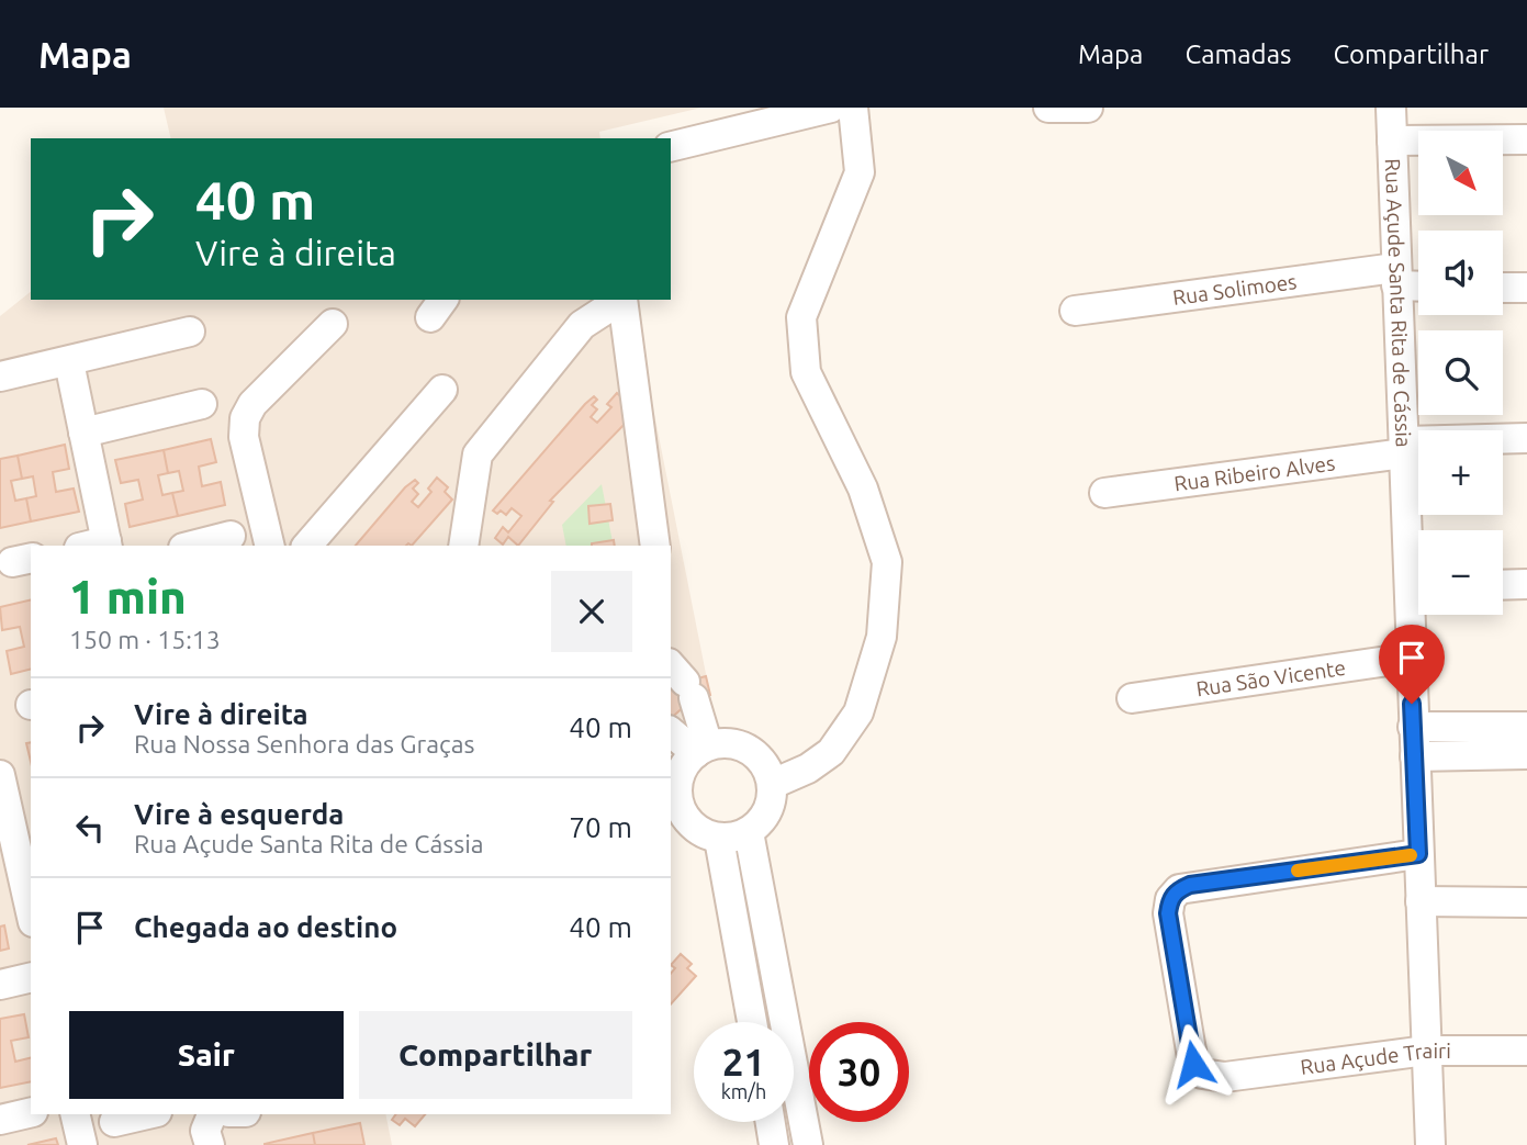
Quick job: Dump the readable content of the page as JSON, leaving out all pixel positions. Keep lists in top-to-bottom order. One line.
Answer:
{"streets":{"street":["Rua Solimoes","Rua Açude Santa Rita de Cássia","Rua Ribeiro Alves","Rua São Vicente","Rua Açude Trairi"]},"crossings":[["Rua Solimoes","Rua Açude Santa Rita de Cássia"],["Rua Açude Santa Rita de Cássia","Rua Ribeiro Alves"],["Rua Açude Santa Rita de Cássia","Rua São Vicente"],["Rua Açude Santa Rita de Cássia","Rua Açude Trairi"]],"north":"bottom right","page":{"header":"Mapa","nav":["Mapa","Camadas","Compartilhar"],"map_buttons":["+","−"],"turn":["40 m","Vire à direita"],"heading":["1 min","150 m · 15:13"],"list":[{"name":"Vire à direita","note":"Rua Nossa Senhora das Graças","value":"40 m"},{"name":"Vire à esquerda","note":"Rua Açude Santa Rita de Cássia","value":"70 m"},{"name":"Chegada ao destino","value":"40 m"}],"buttons":["Sair","Compartilhar"],"speed":"21 km/h","limit":"30"}}
